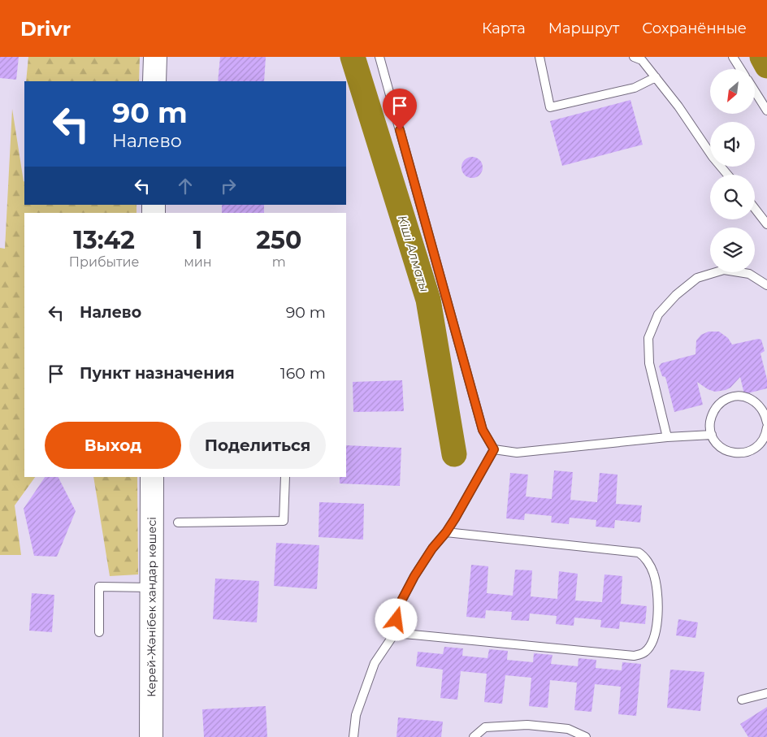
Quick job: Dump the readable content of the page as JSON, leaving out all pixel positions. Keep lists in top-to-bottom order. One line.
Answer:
{"streets":{"main road":["Керей-Жәнібек хандар көшесі"]},"water":["Кіші Алматы"],"north":"bottom left","page":{"header":"Drivr","nav":["Карта","Маршрут","Сохранённые"],"turn":["90 m","Налево"],"eta":["13:42","Прибытие","1","мин","250","m"],"list":[{"name":"Налево","value":"90 m"},{"name":"Пункт назначения","value":"160 m"}],"buttons":["Выход","Поделиться"]}}
